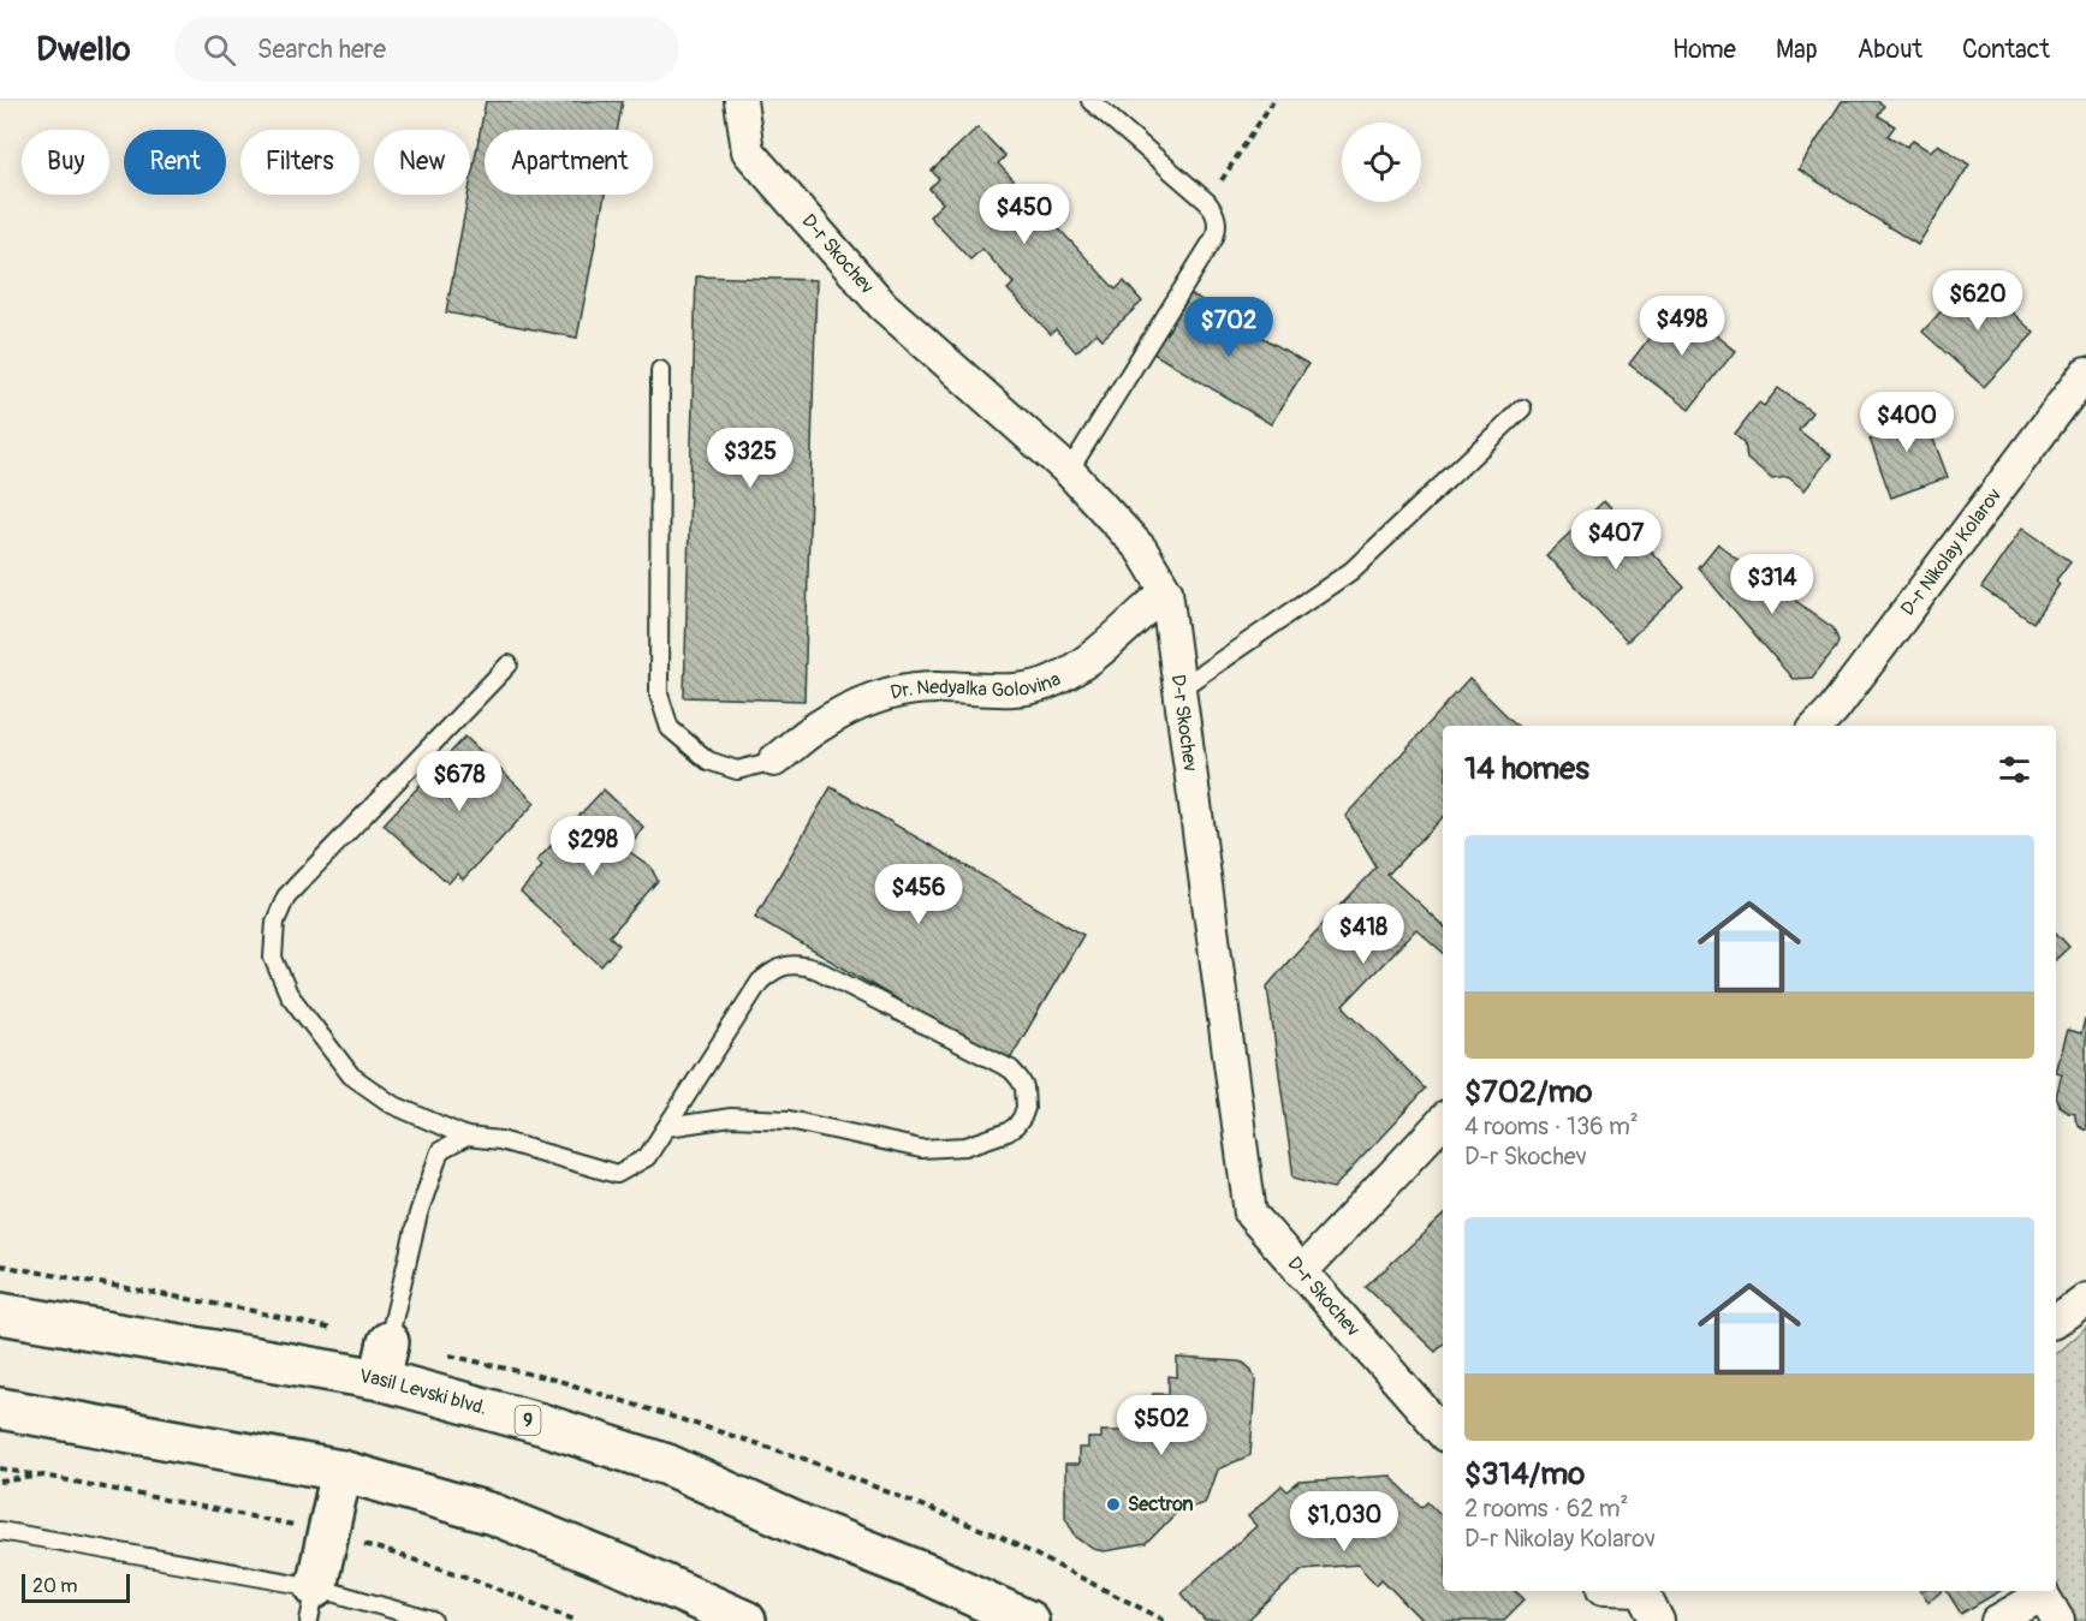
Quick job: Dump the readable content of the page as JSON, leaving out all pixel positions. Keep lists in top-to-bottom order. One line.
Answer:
{"streets":{"highway":["Vasil Levski blvd.","9"],"street":["D-r Skochev","D-r Nikolay Kolarov","Dr. Nedyalka Golovina"]},"crossings":[["D-r Skochev","Dr. Nedyalka Golovina"]],"places":["Sectron"],"scale_bar":"20 m","page":{"header":"Dwello","search":"Search here","nav":["Home","Map","About","Contact"],"chip":["Buy","Rent","Filters","New","Apartment"],"price":["$450","$620","$498","$702","$400","$325","$407","$314","$678","$298","$456","$418","$502","$1,030"],"heading":"14 homes","list":[{"name":"$702/mo","note":"4 rooms · 136 m² · D-r Skochev"},{"name":"$314/mo","note":"2 rooms · 62 m² · D-r Nikolay Kolarov"}],"scale":"20 m"}}
